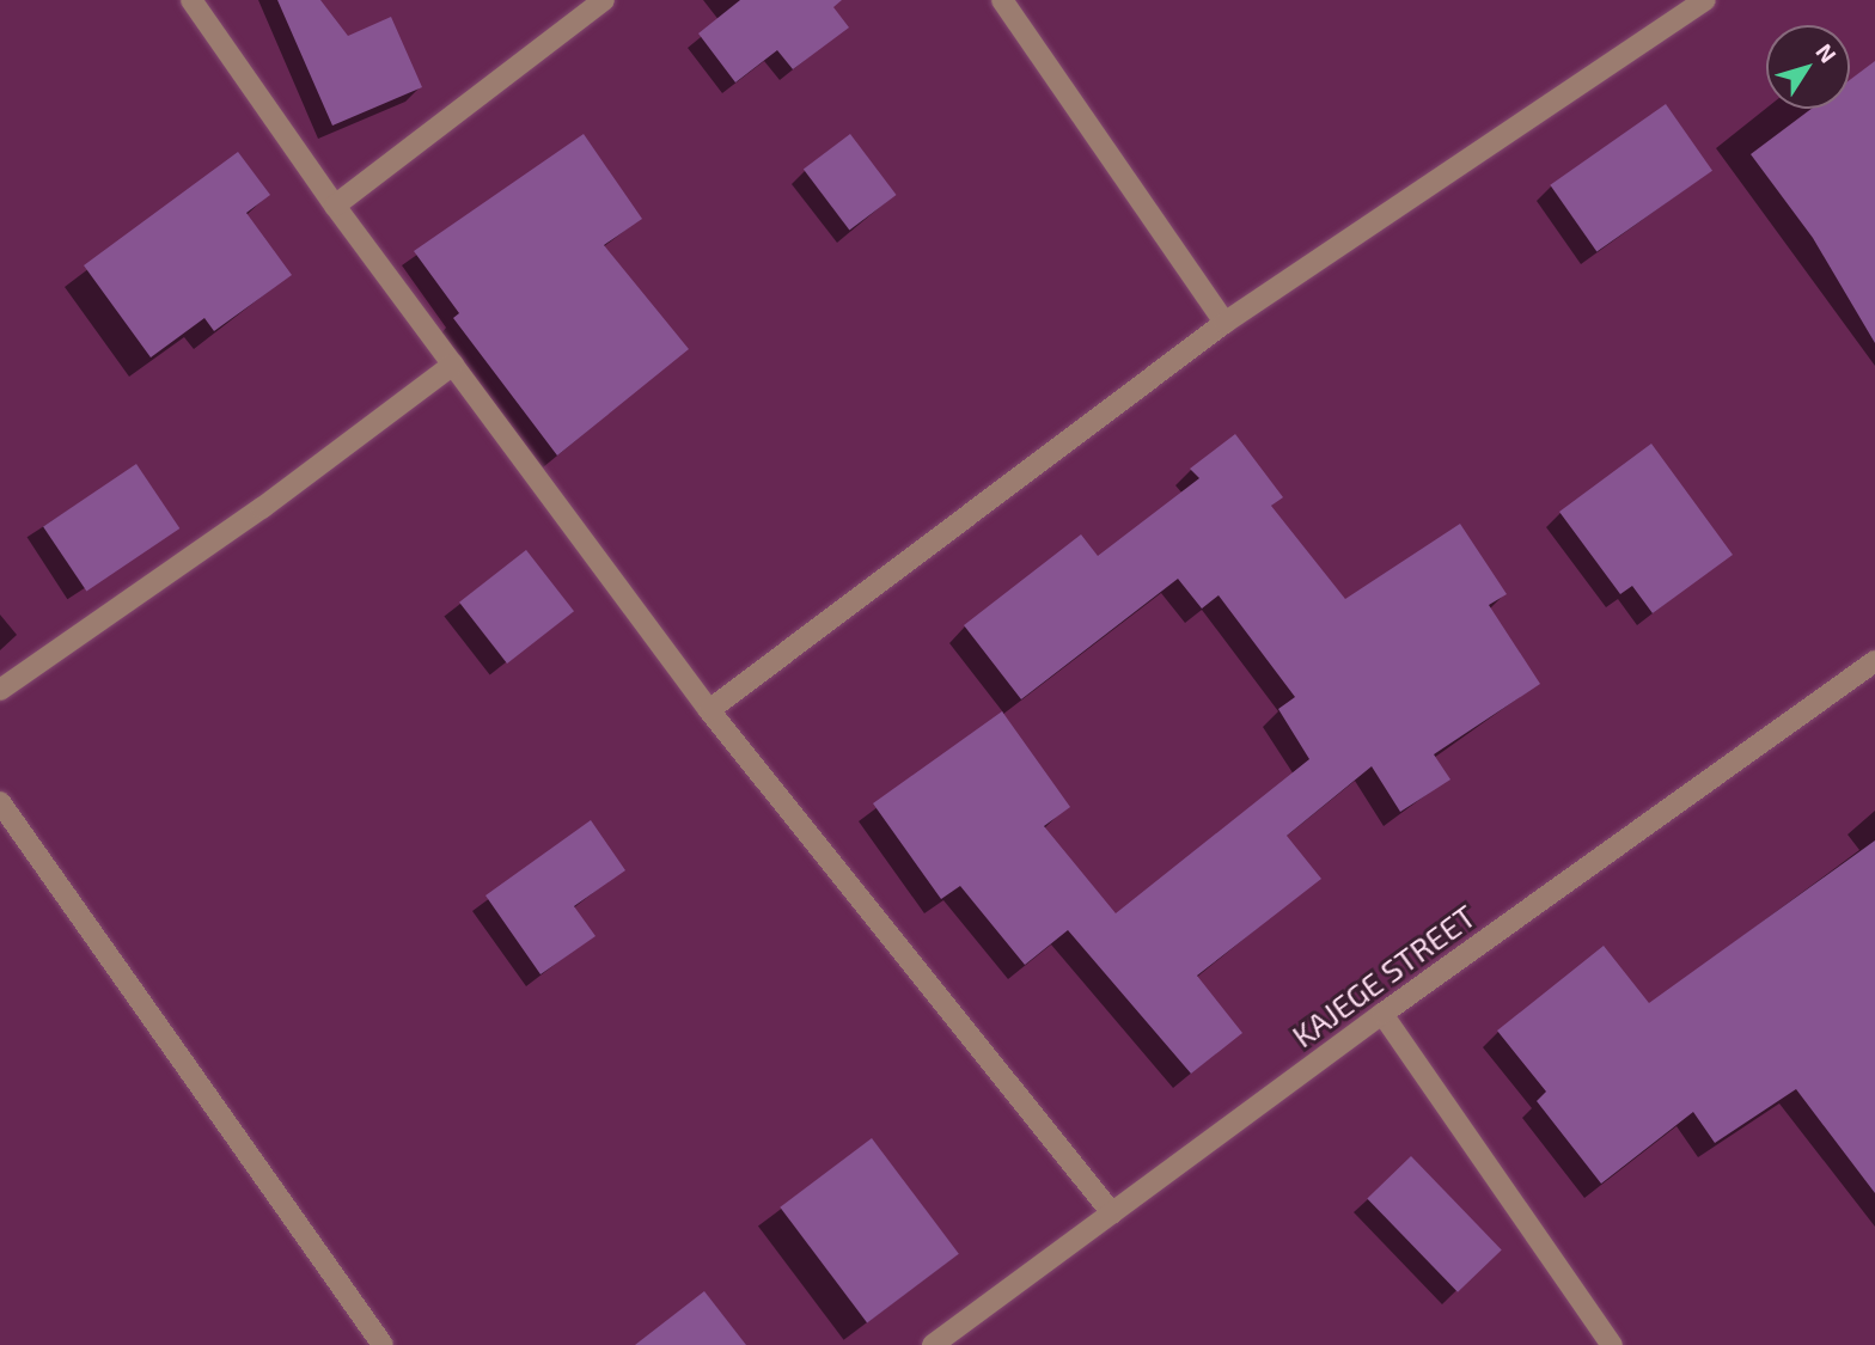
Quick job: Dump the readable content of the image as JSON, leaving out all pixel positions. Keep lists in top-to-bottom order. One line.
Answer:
{"streets":{"street":["KAJEGE STREET"]},"north":"top right"}
